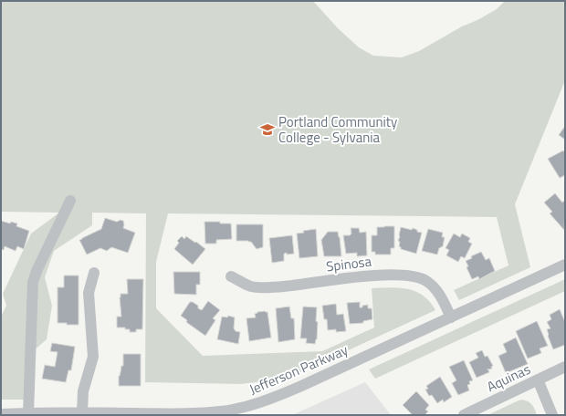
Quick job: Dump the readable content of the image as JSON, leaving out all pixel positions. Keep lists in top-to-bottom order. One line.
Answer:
{"streets":{"street":["Spinosa","Jefferson Parkway","Aquinas"]},"crossings":[["Spinosa","Jefferson Parkway"]],"places":{"school or university":["Portland Community College - Sylvania"]}}
